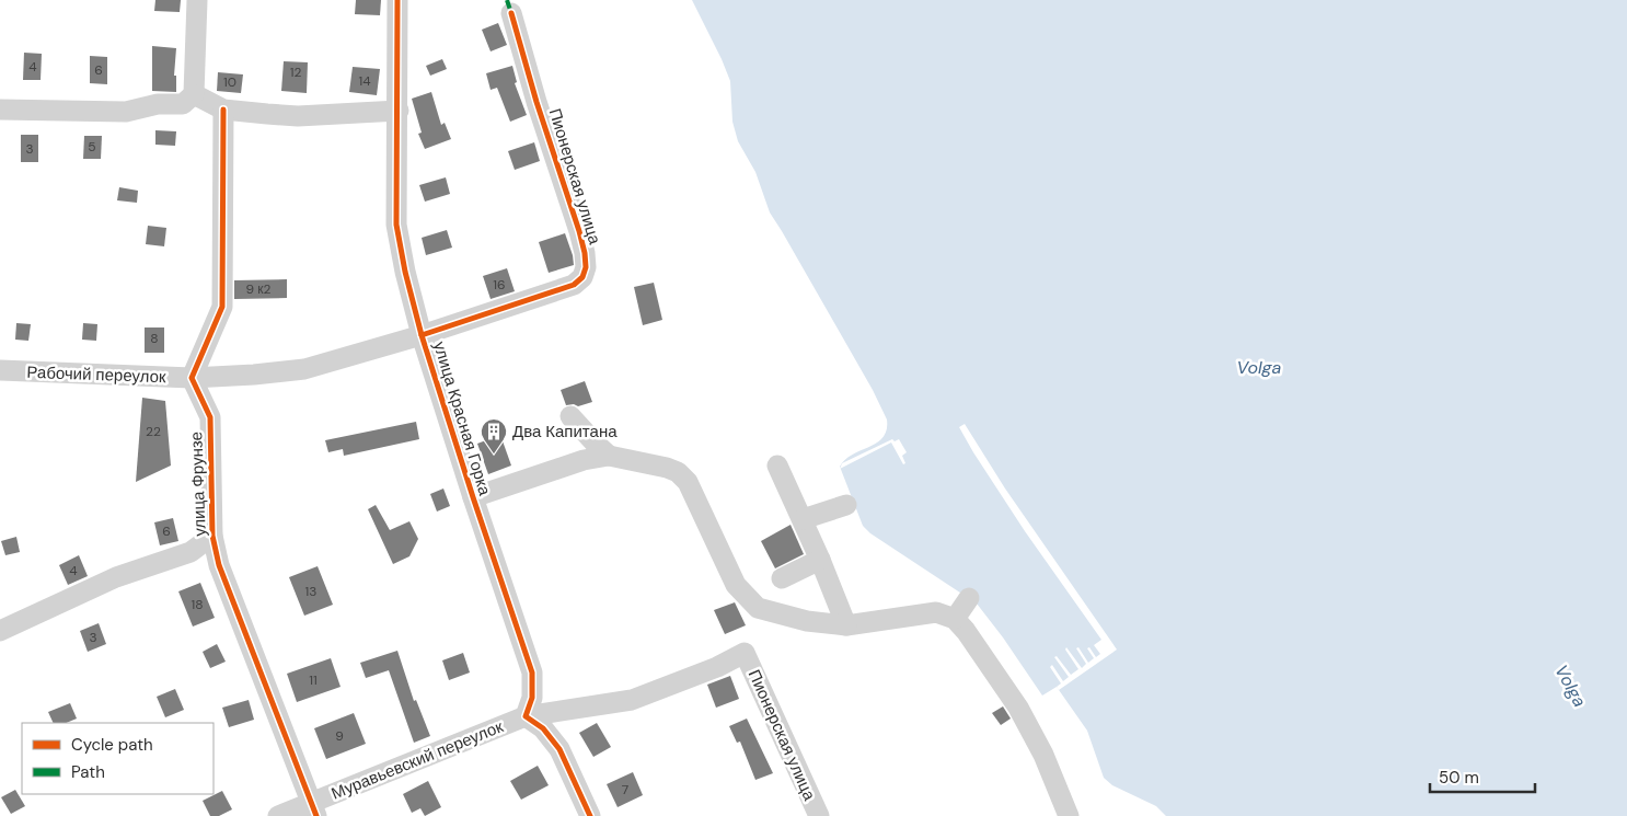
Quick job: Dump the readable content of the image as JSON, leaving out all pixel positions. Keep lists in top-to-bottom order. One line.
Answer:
{"streets":{"street":["Пионерская улица","Рабочий переулок","улица Красная Горка","улица Фрунзе","Муравьевский переулок"]},"crossings":[["Пионерская улица","Рабочий переулок"],["Пионерская улица","улица Красная Горка"],["Пионерская улица","Муравьевский переулок"],["Рабочий переулок","улица Красная Горка"],["Рабочий переулок","улица Фрунзе"],["улица Красная Горка","Муравьевский переулок"],["улица Фрунзе","Муравьевский переулок"]],"water":["Volga"],"places":{"building":["Два Капитана"]},"house_numbers":["4","6","12","14","10","5","3","16","9 к2","8","22","6","4","13","18","3","11","9","7"],"legend":["Cycle path","Path"],"scale_bar":"50 m"}
